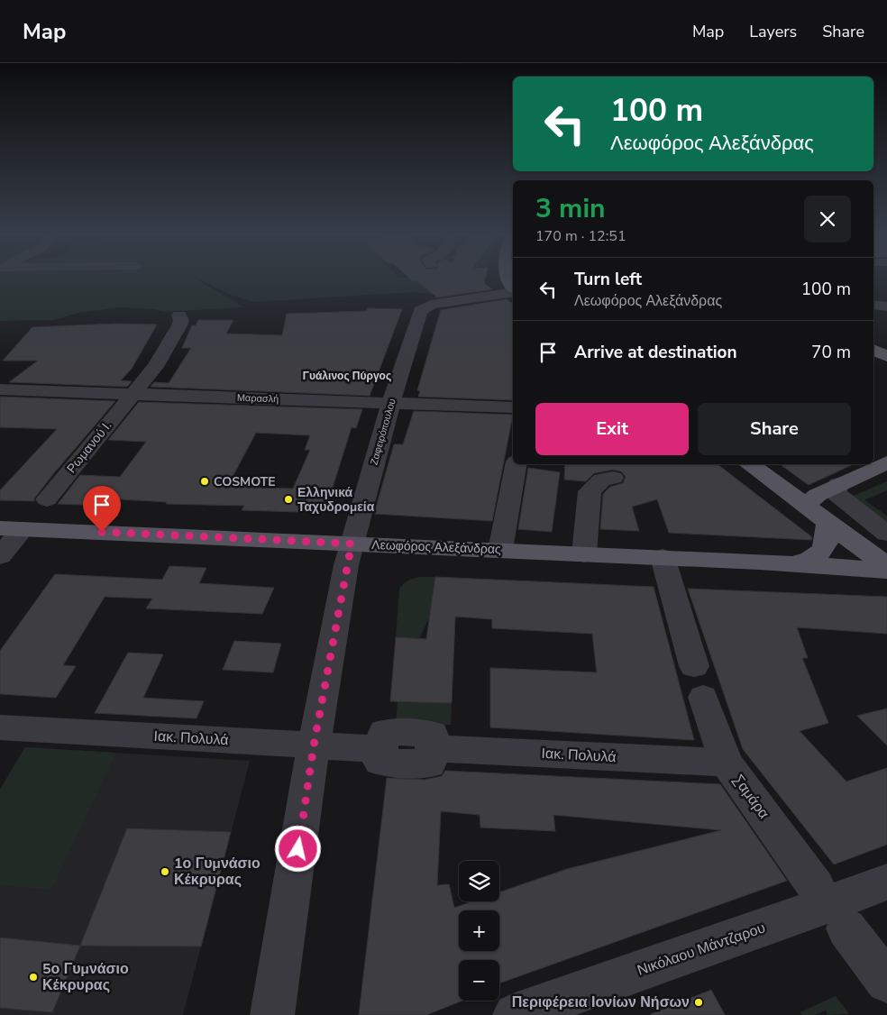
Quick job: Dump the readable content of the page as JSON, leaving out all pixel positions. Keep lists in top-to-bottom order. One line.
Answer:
{"streets":{"main road":["Λεωφόρος Αλεξάνδρας"],"street":["Μαρασλή","Ζαφειρόπουλου","Ρωμανού Ι.","Ιακ. Πολυλά","Σαμάρα","Νικόλαου Μάντζαρου"]},"crossings":[["Μαρασλή","Ζαφειρόπουλου"],["Μαρασλή","Ρωμανού Ι."],["Ζαφειρόπουλου","Λεωφόρος Αλεξάνδρας"],["Ζαφειρόπουλου","Ιακ. Πολυλά"],["Λεωφόρος Αλεξάνδρας","Σαμάρα"],["Ιακ. Πολυλά","Σαμάρα"]],"districts":["Γυάλινος Πύργος"],"places":["COSMOTE","Ελληνικά Ταχυδρομεία","1ο Γυμνάσιο Κέκρυρας","5ο Γυμνάσιο Κέκρυρας","Περιφέρεια Ιονίων Νήσων"],"page":{"header":"Map","nav":["Map","Layers","Share"],"turn":["100 m","Λεωφόρος Αλεξάνδρας"],"heading":["3 min","170 m · 12:51"],"list":[{"name":"Turn left","note":"Λεωφόρος Αλεξάνδρας","value":"100 m"},{"name":"Arrive at destination","value":"70 m"}],"buttons":["Exit","Share"],"map_buttons":["+","−"]}}
